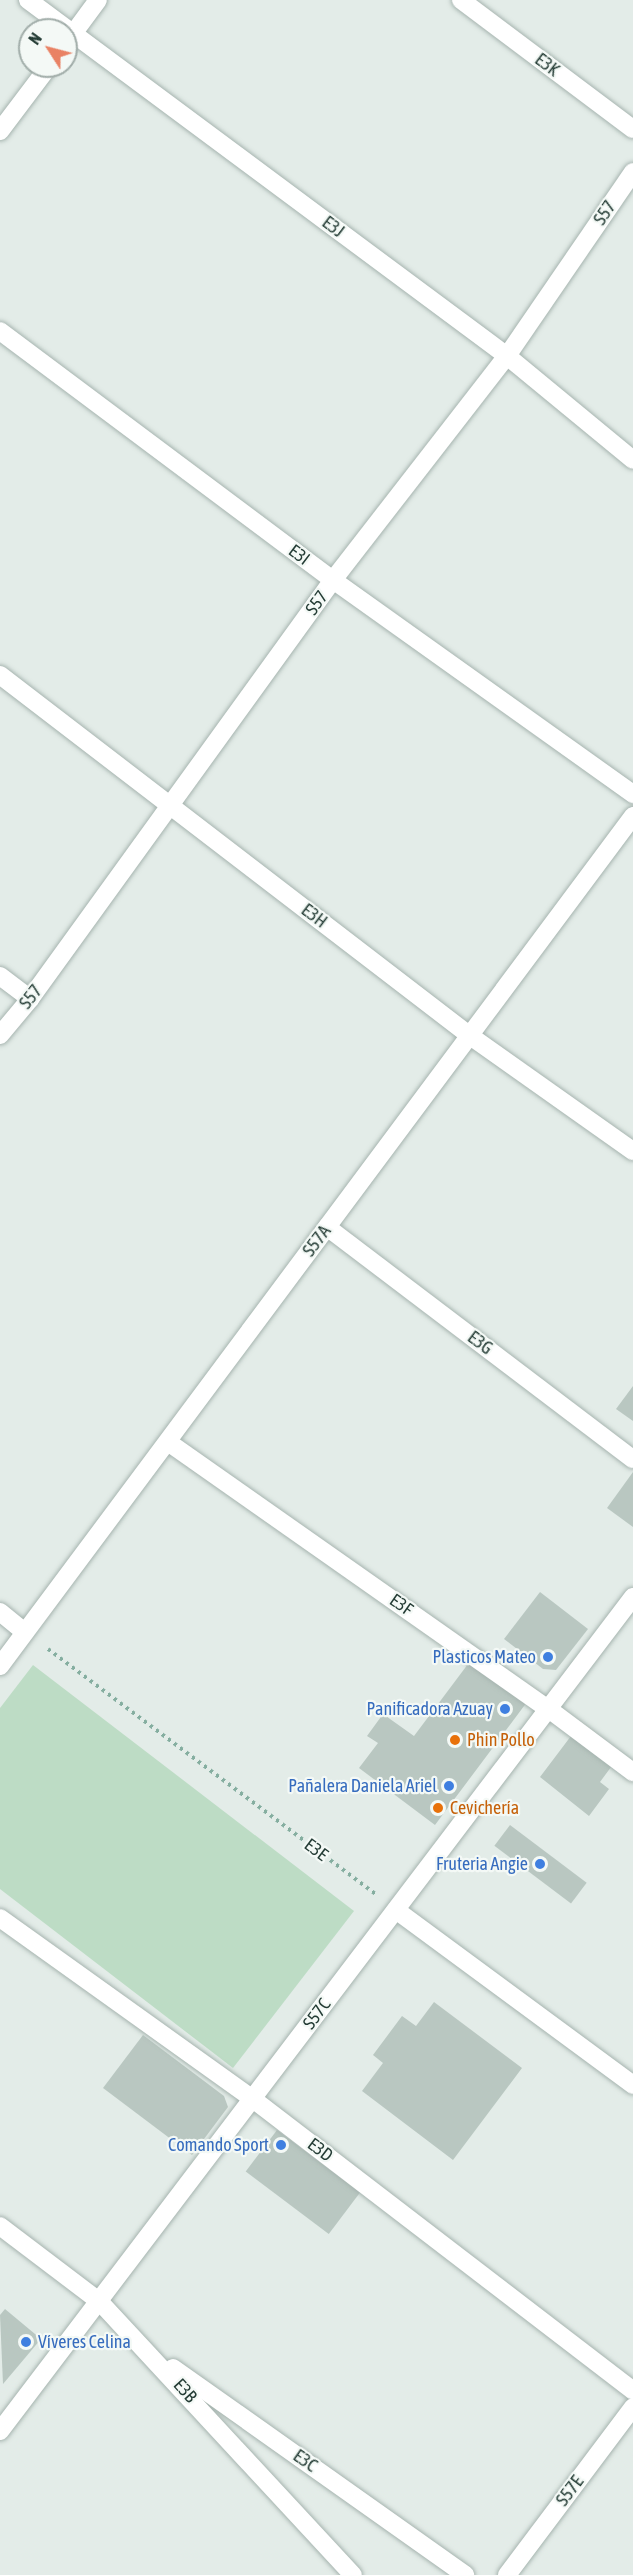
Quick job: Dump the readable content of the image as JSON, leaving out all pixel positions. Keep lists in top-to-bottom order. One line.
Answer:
{"streets":{"street":["E3K","S57","E3J","E3I","E3H","S57A","E3G","E3F","S57C","E3D","E3B","E3C","S57E"],"path":["E3E"]},"crossings":[["S57","E3J"],["S57","E3I"],["S57","E3H"],["E3H","S57A"],["S57A","E3G"],["S57A","E3F"],["S57A","E3E"],["E3F","S57C"],["E3E","S57C"],["S57C","E3D"],["S57C","E3B"],["E3B","E3C"]],"places":["Plasticos Mateo","Panificadora Azuay","Phin Pollo","Pañalera Daniela Ariel","Cevichería","Fruteria Angie","Comando Sport","Víveres Celina"],"north":"top left"}
